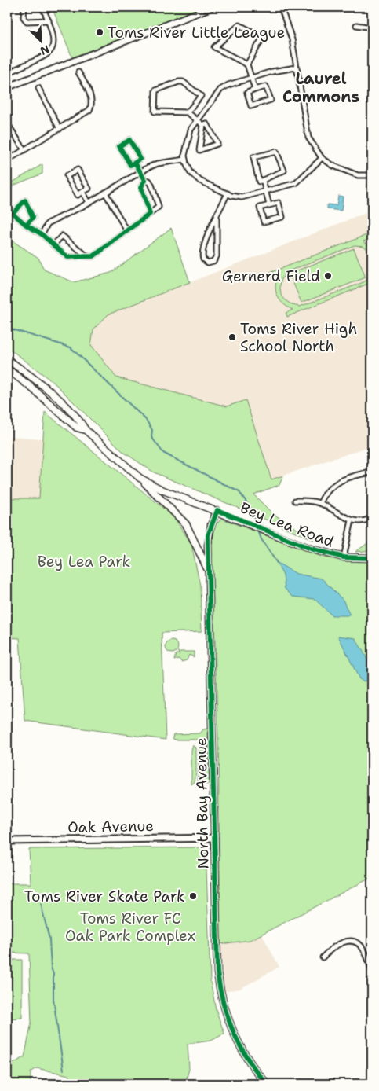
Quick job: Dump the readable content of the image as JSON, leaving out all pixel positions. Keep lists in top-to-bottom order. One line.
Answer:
{"streets":{"main road":["Bey Lea Road"],"street":["North Bay Avenue","Oak Avenue"]},"crossings":[["Bey Lea Road","North Bay Avenue"],["North Bay Avenue","Oak Avenue"]],"districts":["Laurel Commons"],"parks":["Bey Lea Park","Toms River FC Oak Park Complex"],"places":["Toms River Little League","Gernerd Field","Toms River High School North","Toms River Skate Park"],"north":"bottom right"}
